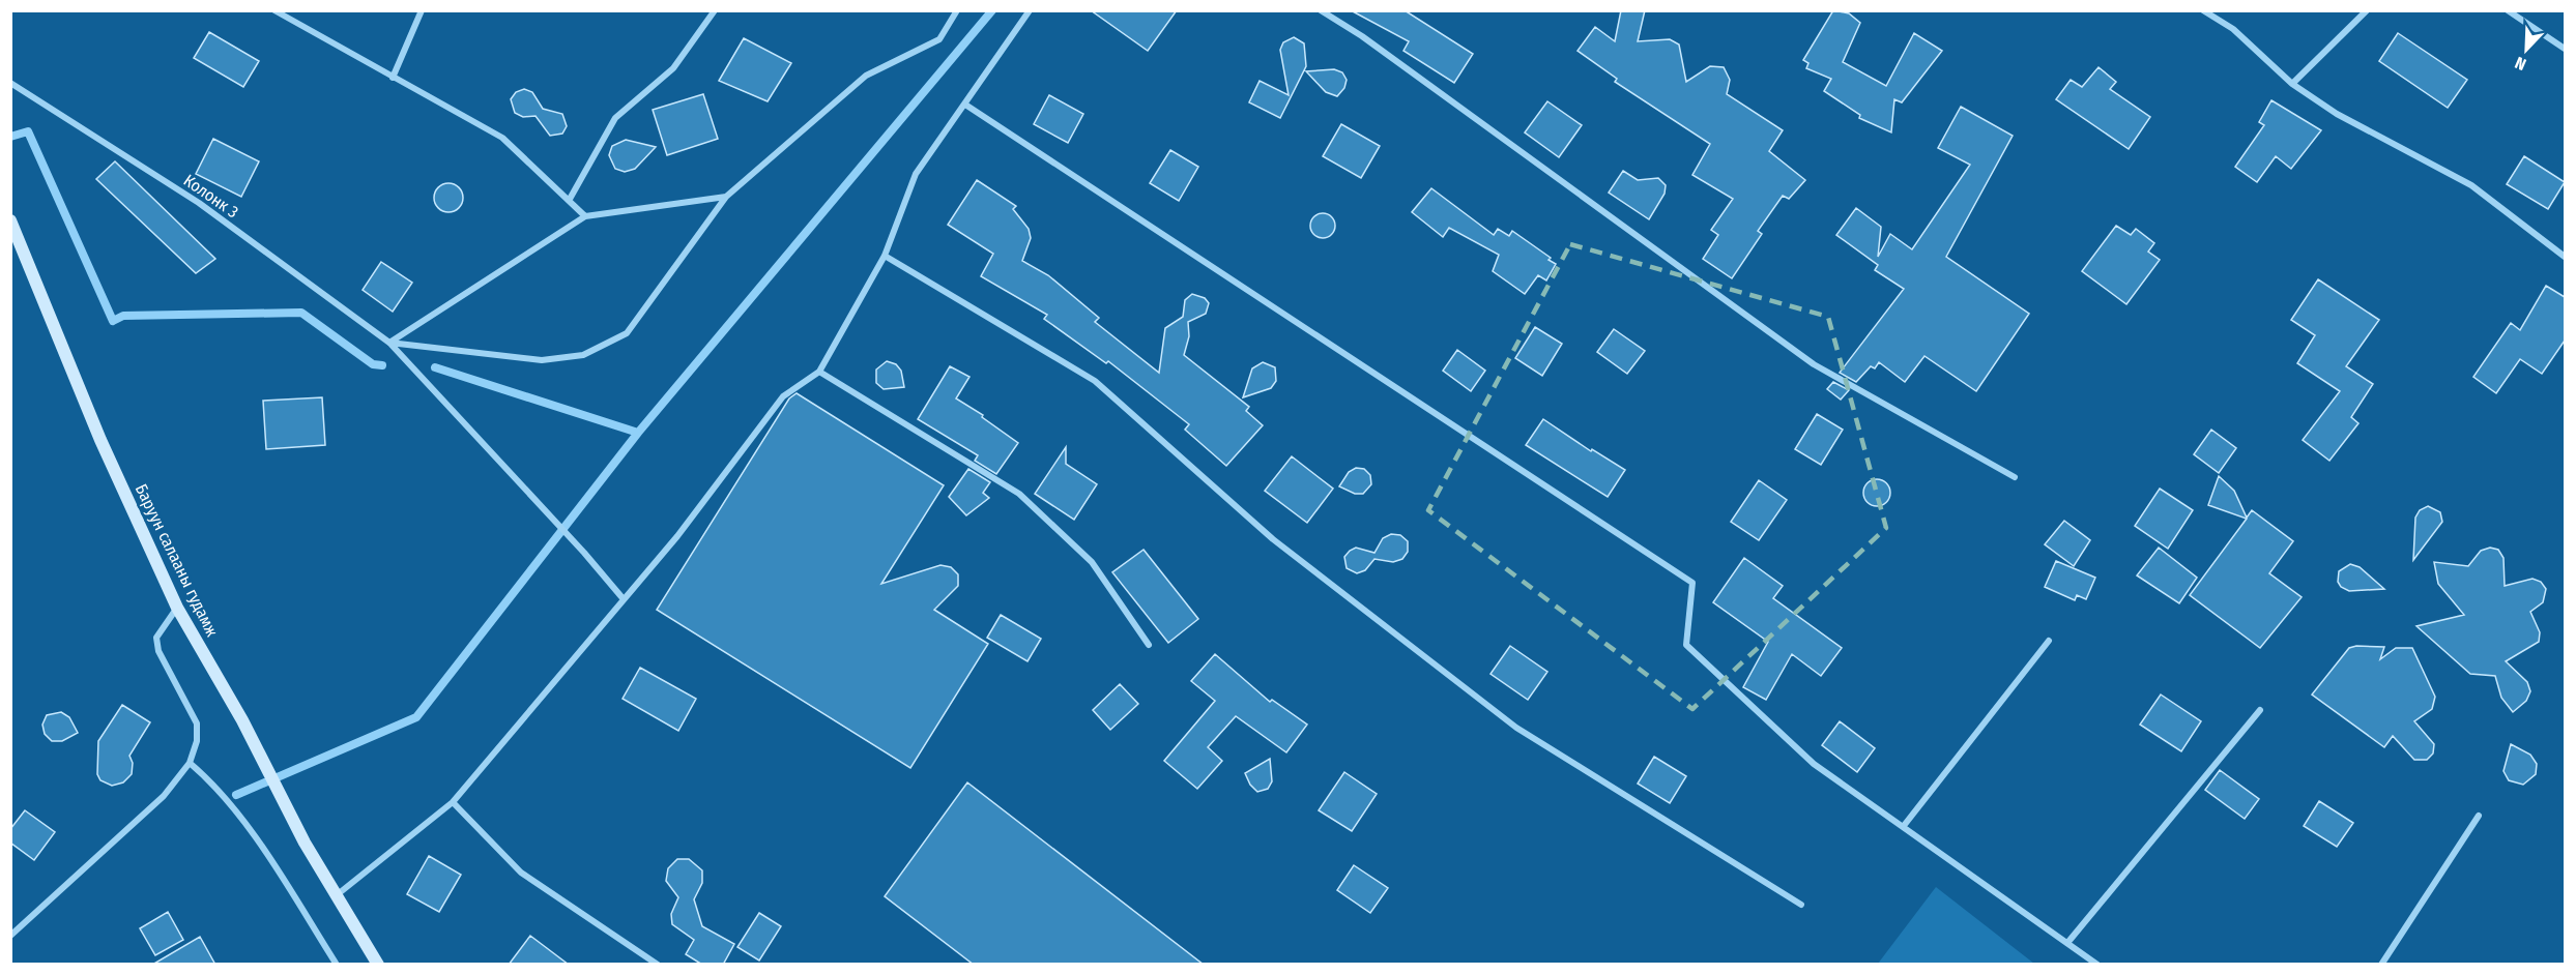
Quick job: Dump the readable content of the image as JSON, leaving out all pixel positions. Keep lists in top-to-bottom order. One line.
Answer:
{"streets":{"main road":["Баруун салааны гудамж"],"street":["Колонк 3"]},"north":"bottom left"}
